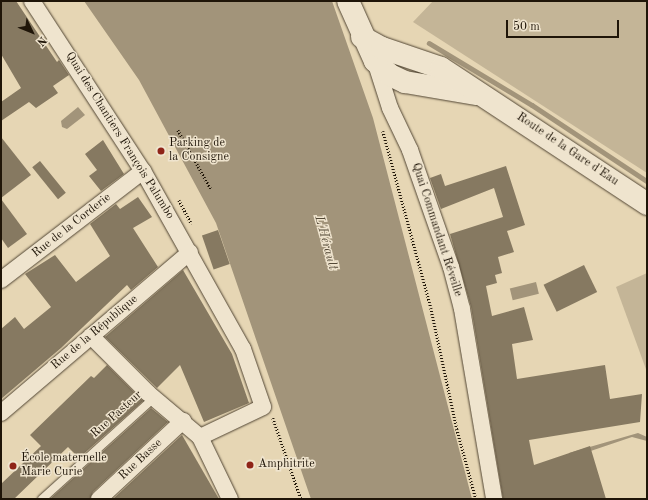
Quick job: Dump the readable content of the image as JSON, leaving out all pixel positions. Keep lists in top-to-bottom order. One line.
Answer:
{"streets":{"main road":["Route de la Gare d'Eau"],"street":["Quai des Chantiers François Palumbo","Rue de la Corderie","Quai Commandant Réveille","Rue de la République","Rue Basse"],"lane":["Rue Pasteur"]},"crossings":[["Quai des Chantiers François Palumbo","Rue de la Corderie"],["Quai des Chantiers François Palumbo","Rue de la République"],["Route de la Gare d'Eau","Quai Commandant Réveille"]],"water":["L'Hérault"],"places":["Parking de la Consigne","Amphitrite","École maternelle Marie Curie"],"scale_bar":"50 m","north":"bottom right"}
